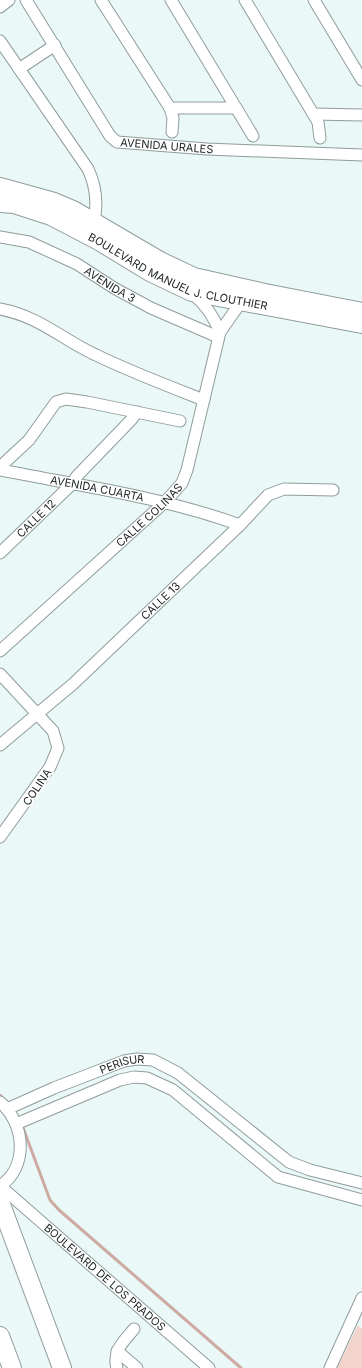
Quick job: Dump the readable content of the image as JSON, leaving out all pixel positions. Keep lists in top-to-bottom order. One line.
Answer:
{"streets":{"main road":["BOULEVARD MANUEL J. CLOUTHIER"],"street":["AVENIDA URALES","AVENIDA 3","AVENIDA CUARTA","CALLE COLINAS","CALLE 12","CALLE 13","COLINA","PERISUR","BOULEVARD DE LOS PRADOS"]},"crossings":[["BOULEVARD MANUEL J. CLOUTHIER","CALLE COLINAS"],["AVENIDA 3","CALLE COLINAS"],["AVENIDA CUARTA","CALLE COLINAS"],["AVENIDA CUARTA","CALLE 12"],["AVENIDA CUARTA","CALLE 13"],["CALLE 13","COLINA"]]}
